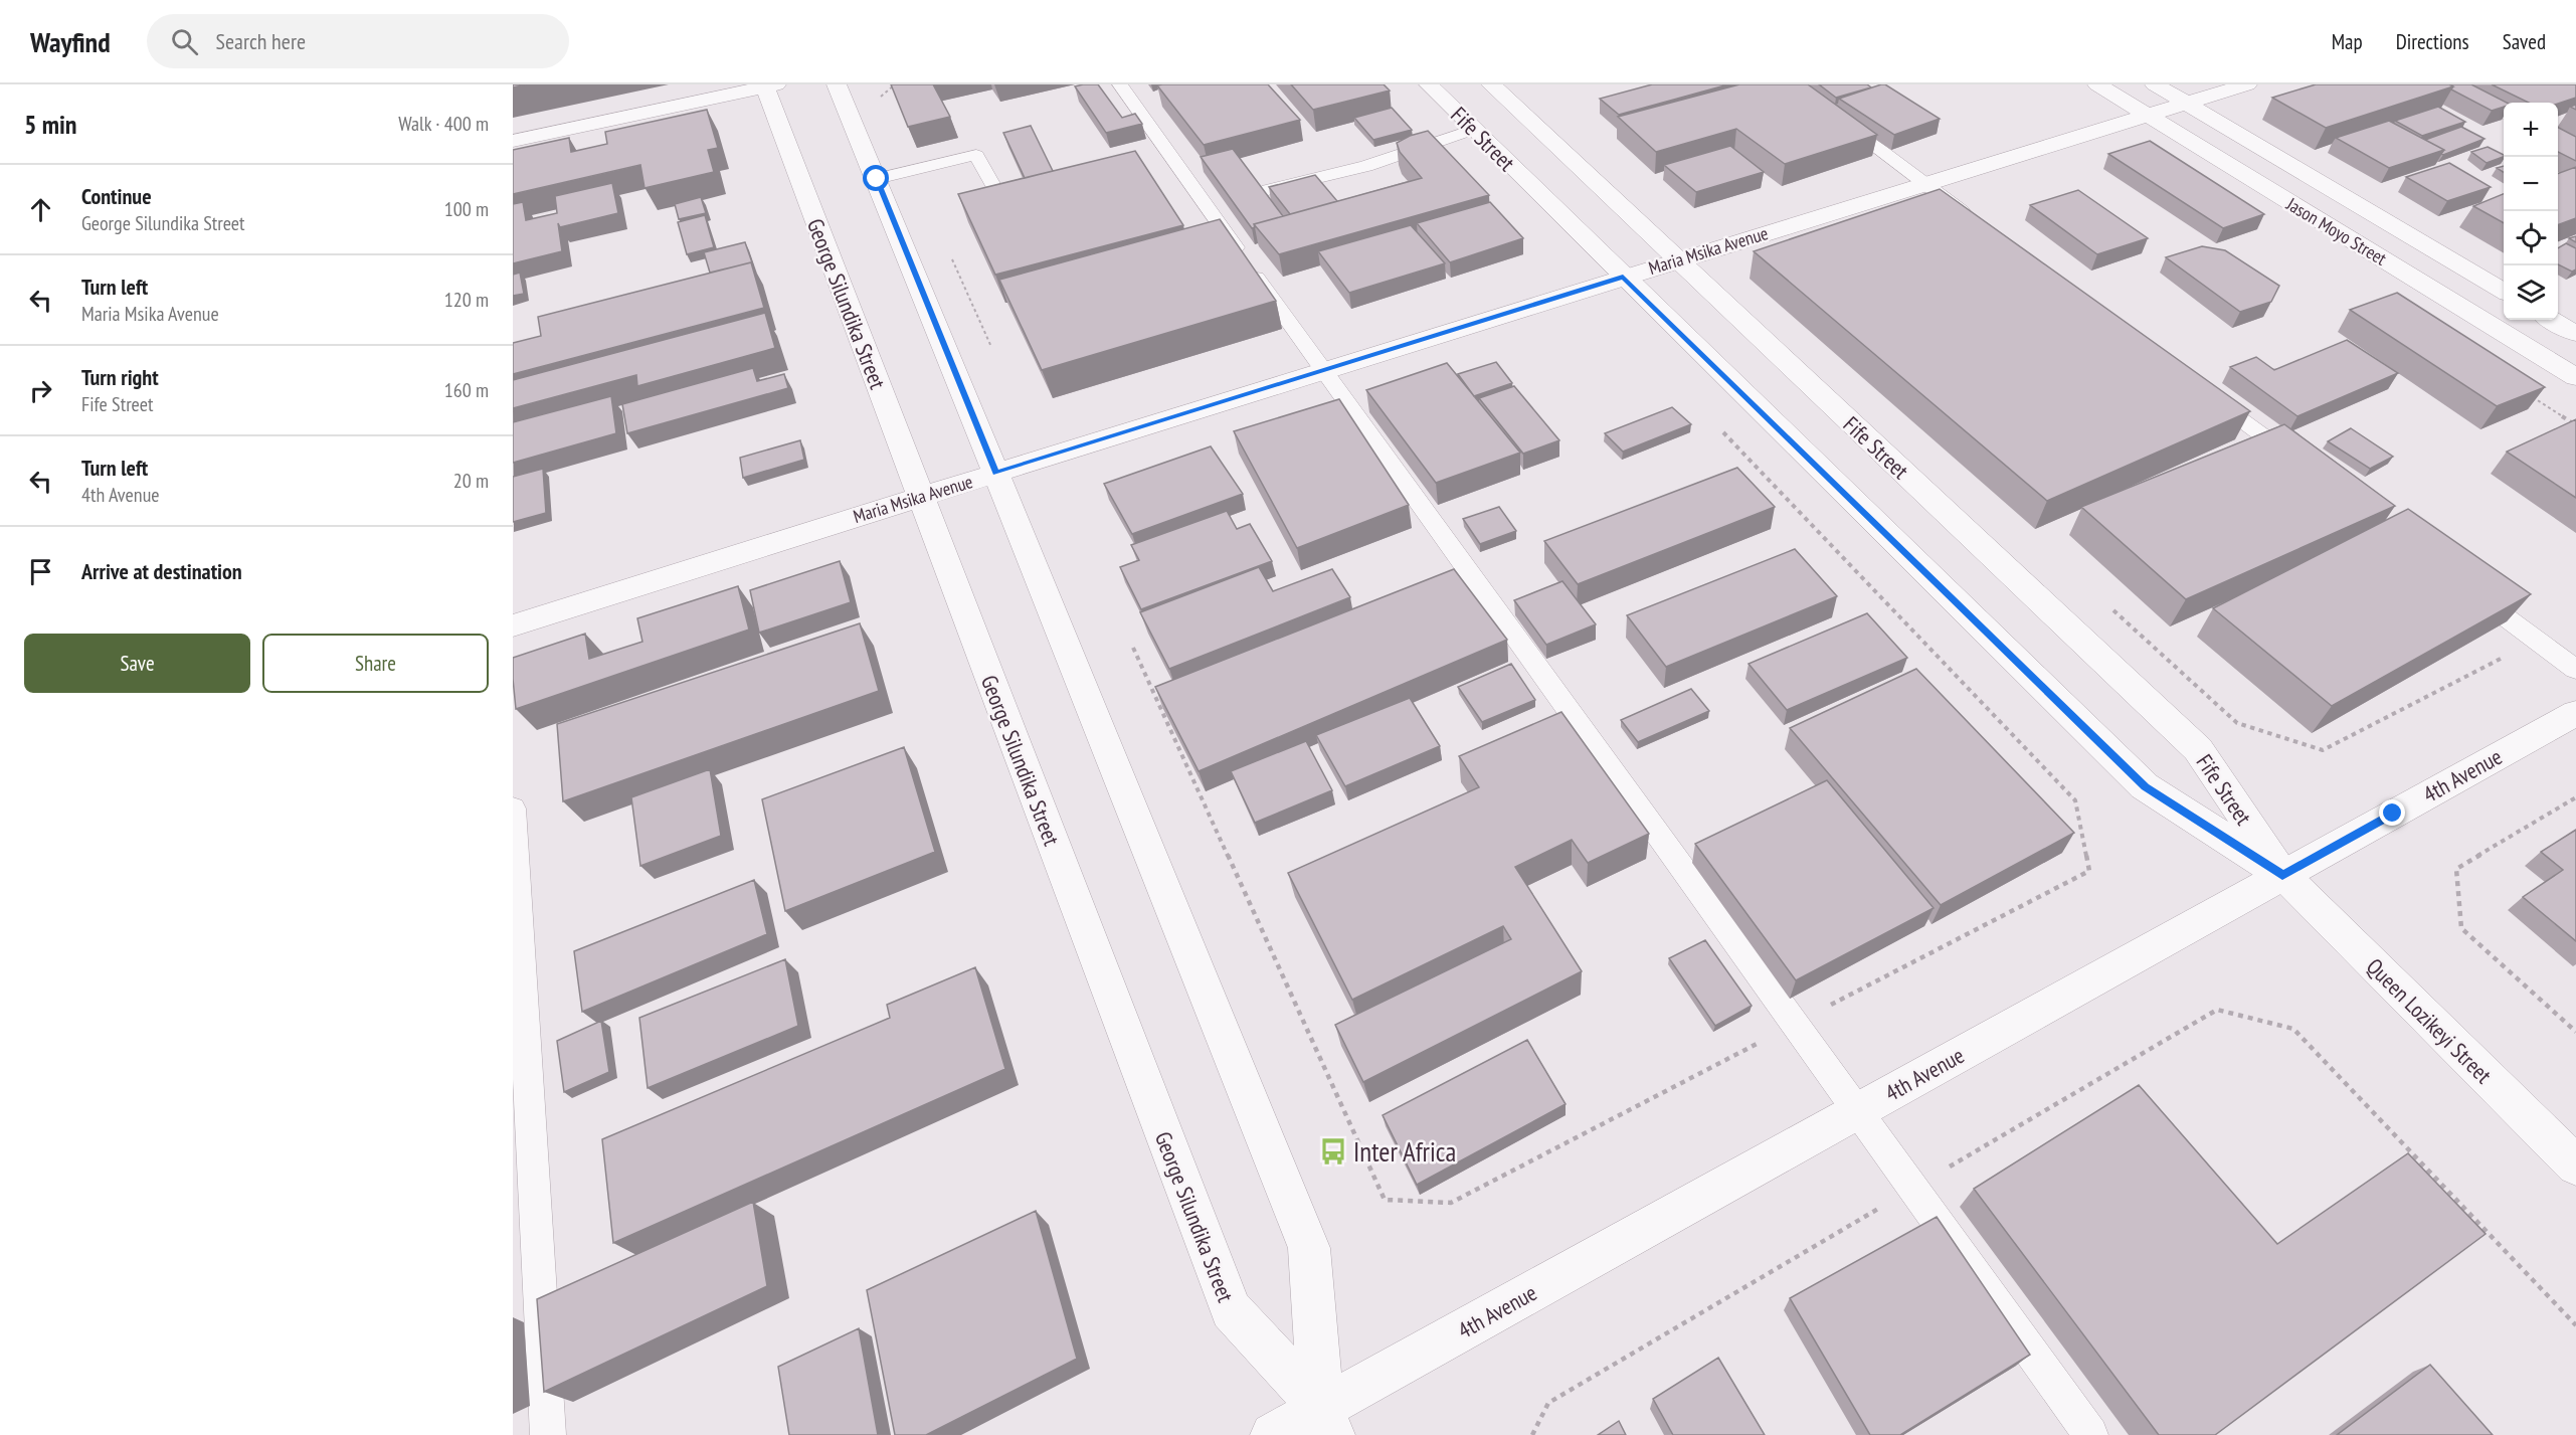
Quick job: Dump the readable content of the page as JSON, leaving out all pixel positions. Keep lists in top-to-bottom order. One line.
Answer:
{"streets":{"street":["Fife Street","Jason Moyo Street","Maria Msika Avenue","George Silundika Street","4th Avenue","Queen Lozikeyi Street"]},"crossings":[["Fife Street","Maria Msika Avenue"],["Fife Street","4th Avenue"],["Fife Street","Queen Lozikeyi Street"],["Jason Moyo Street","Maria Msika Avenue"],["Maria Msika Avenue","George Silundika Street"],["George Silundika Street","4th Avenue"],["4th Avenue","Queen Lozikeyi Street"]],"places":{"bus stop":["Inter Africa"]},"page":{"header":"Wayfind","search":"Search here","nav":["Map","Directions","Saved"],"heading":["5 min","Walk · 400 m"],"map_buttons":["+","−"],"list":[["Continue","George Silundika Street","100 m"],["Turn left","Maria Msika Avenue","120 m"],["Turn right","Fife Street","160 m"],["Turn left","4th Avenue","20 m"],"Arrive at destination"],"buttons":["Save","Share"]}}
